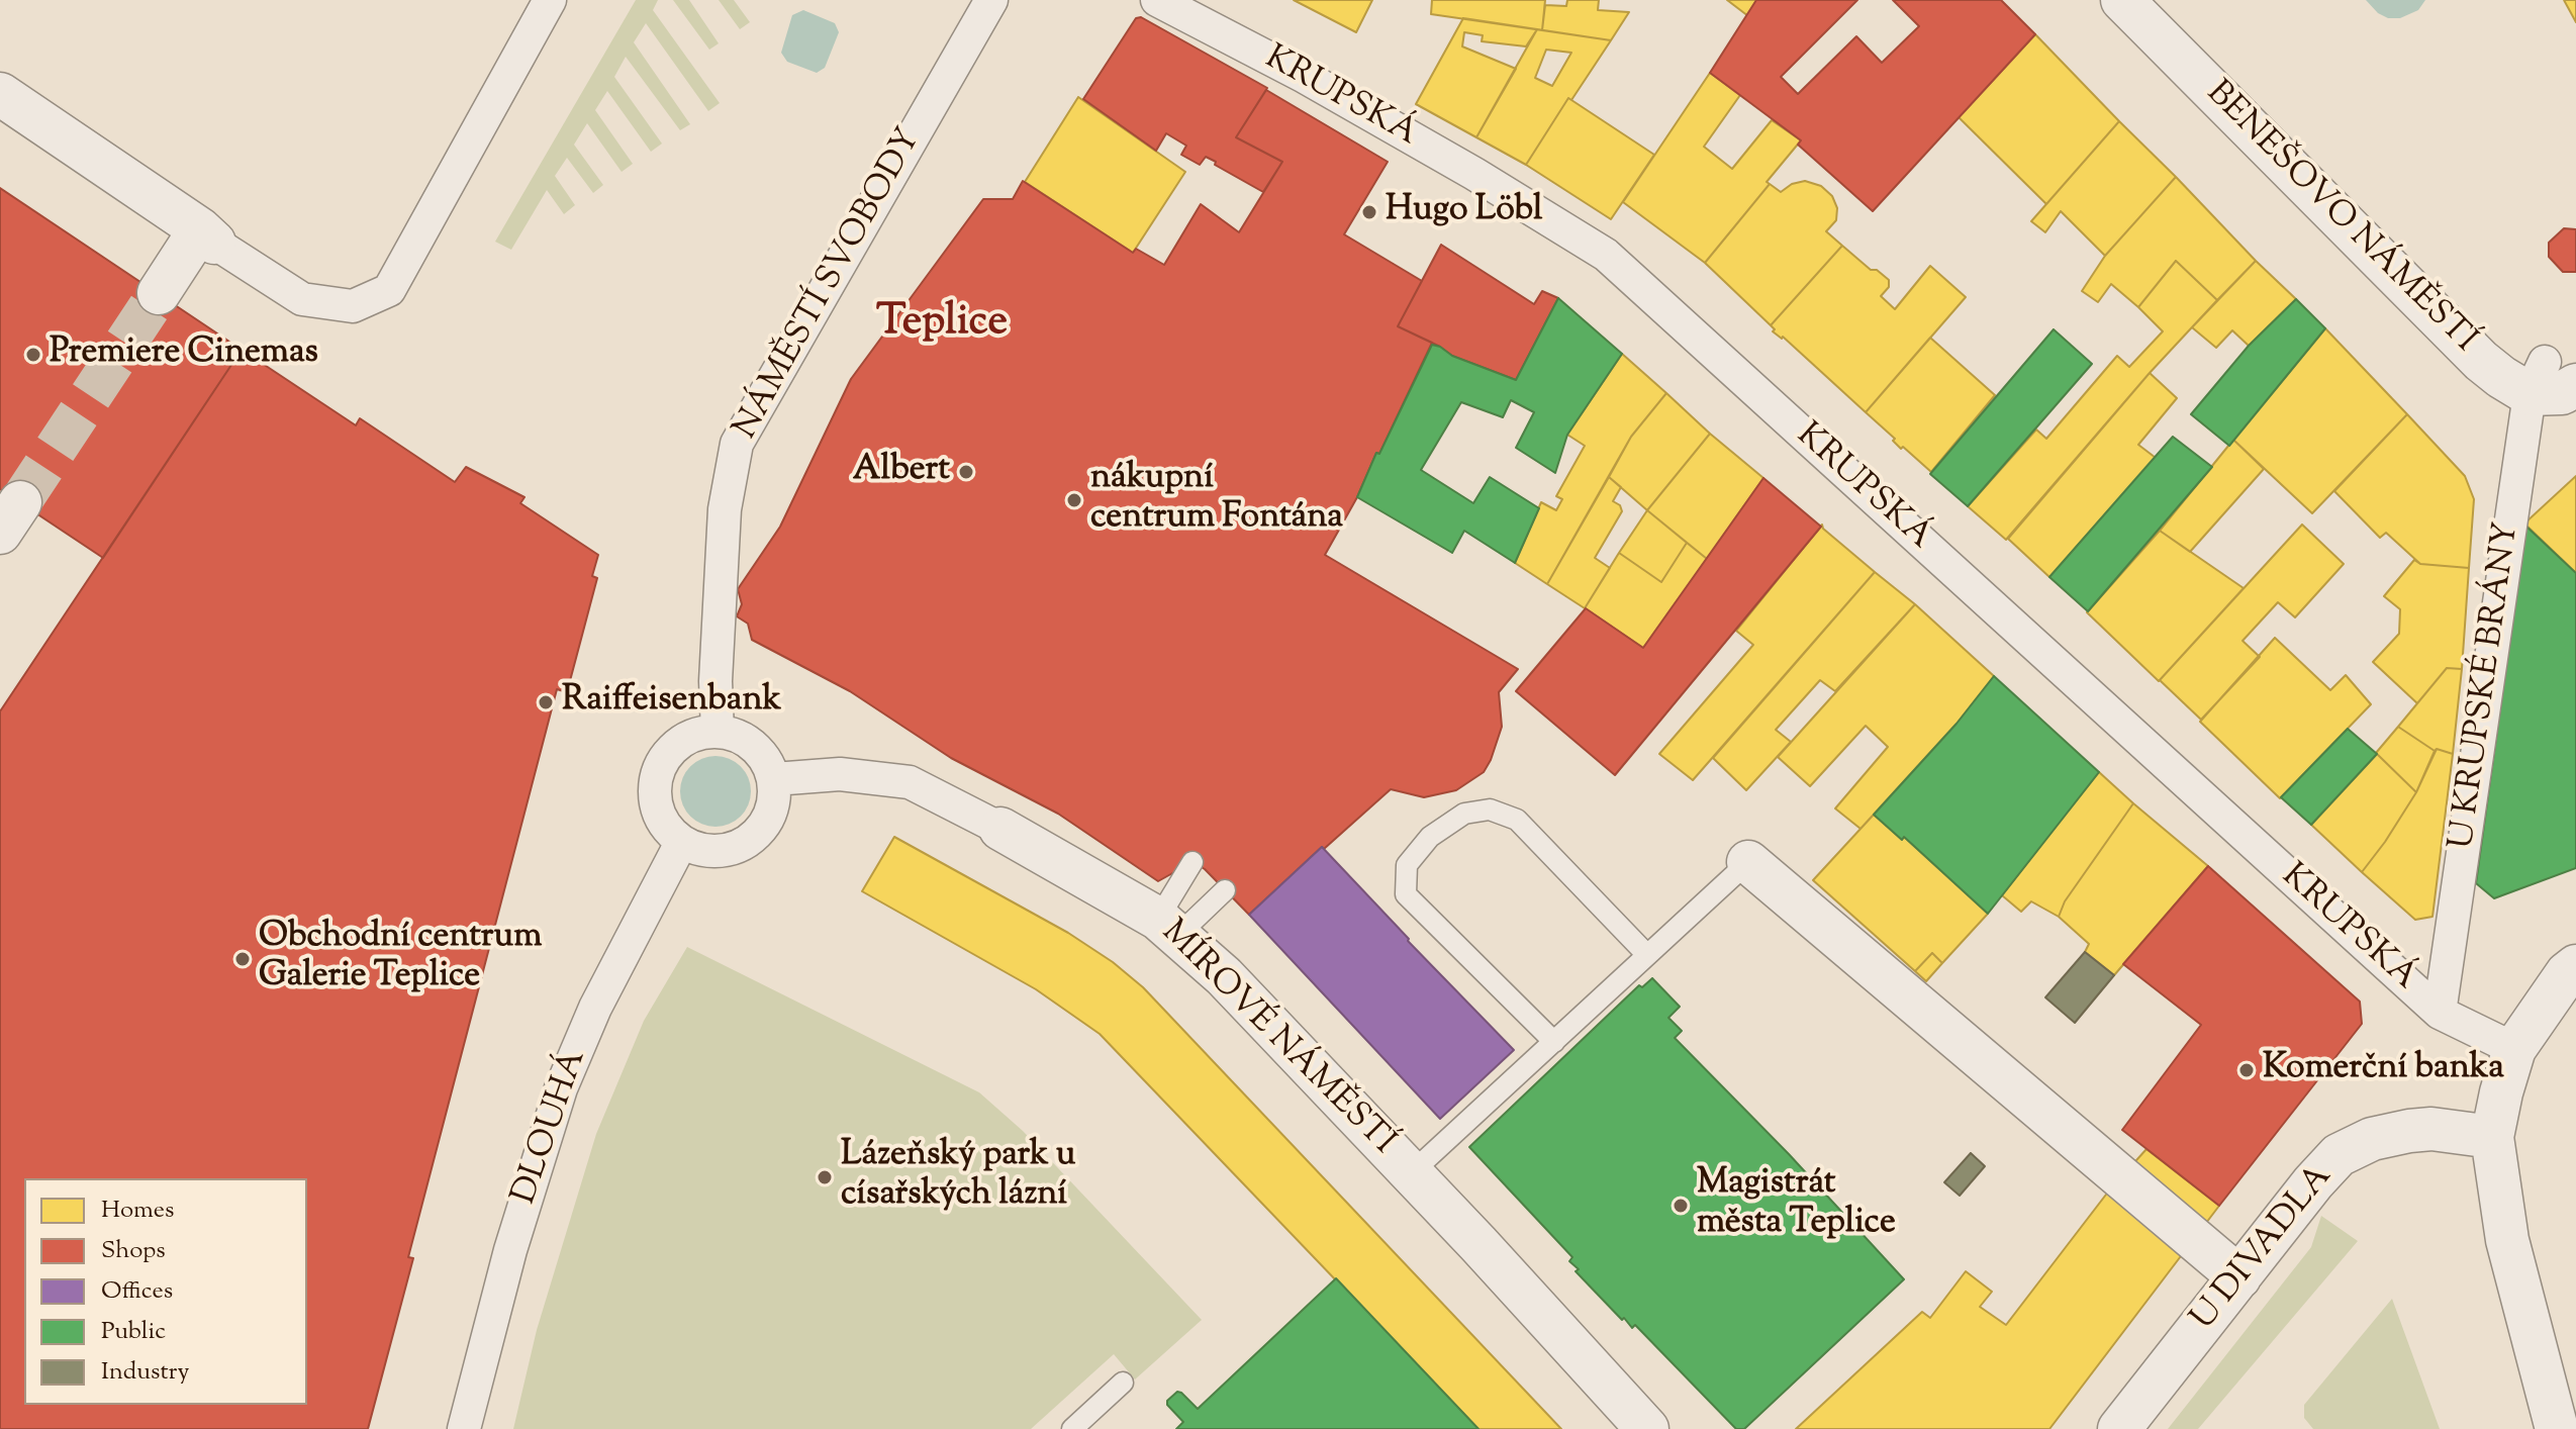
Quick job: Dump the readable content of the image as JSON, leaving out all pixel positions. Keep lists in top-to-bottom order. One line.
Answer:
{"streets":{"street":["KRUPSKÁ","BENEŠOVO NÁMĚSTÍ","NÁMĚSTÍ SVOBODY","U KRUPSKÉ BRÁNY","MÍROVÉ NÁMĚSTÍ","DLOUHÁ","U DIVADLA"]},"crossings":[["KRUPSKÁ","U KRUPSKÉ BRÁNY"],["BENEŠOVO NÁMĚSTÍ","U KRUPSKÉ BRÁNY"],["NÁMĚSTÍ SVOBODY","MÍROVÉ NÁMĚSTÍ"],["NÁMĚSTÍ SVOBODY","DLOUHÁ"],["MÍROVÉ NÁMĚSTÍ","DLOUHÁ"]],"districts":["Teplice"],"places":["Hugo Löbl","Premiere Cinemas","Albert","nákupní centrum Fontána","Raiffeisenbank","Obchodní centrum Galerie Teplice","Komerční banka","Lázeňský park u císařských lázní","Magistrát města Teplice"],"legend":["Homes","Shops","Offices","Public","Industry"]}
